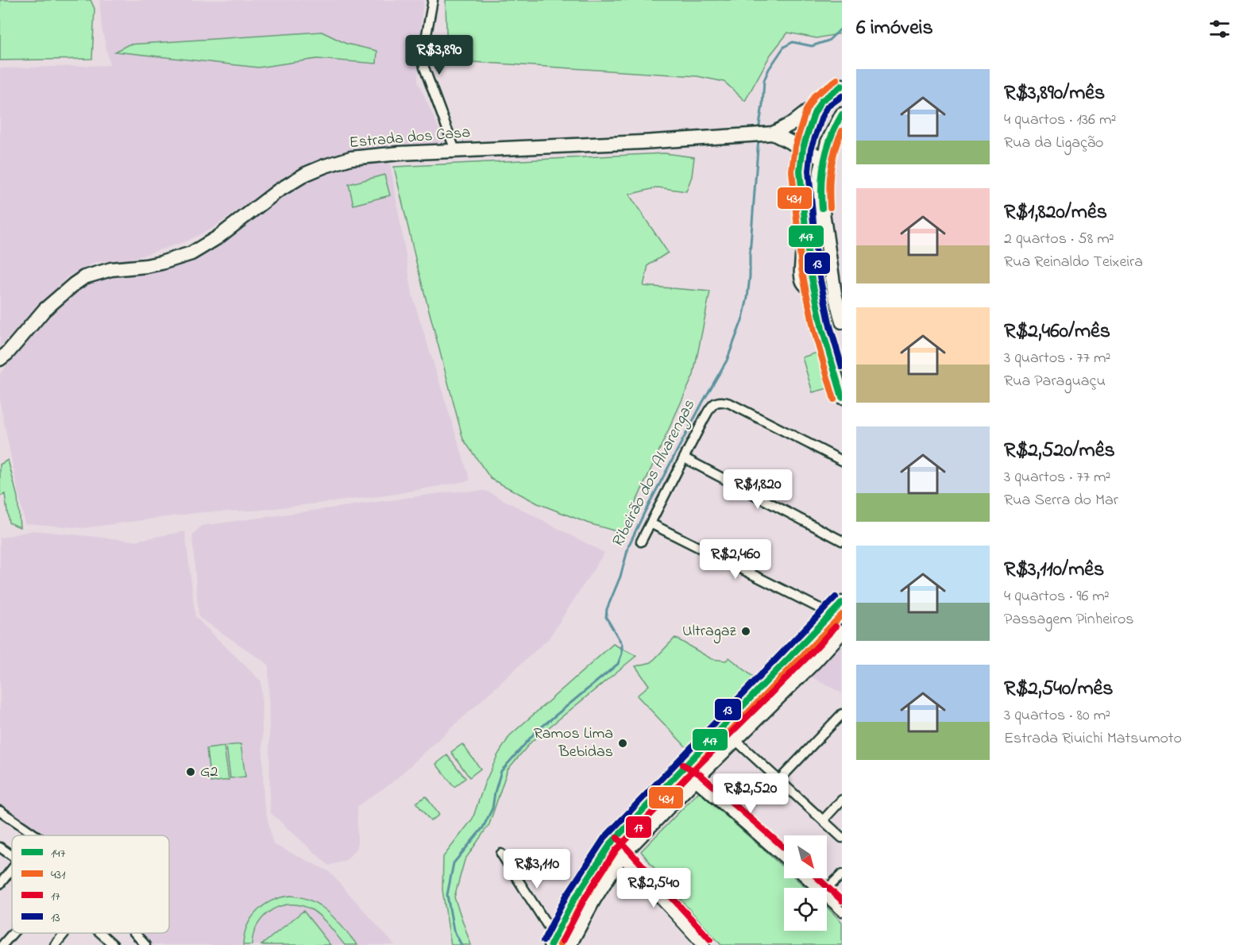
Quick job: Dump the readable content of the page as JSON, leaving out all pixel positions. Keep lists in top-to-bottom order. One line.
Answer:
{"streets":{"main road":["Estrada dos Casa"]},"water":["Ribeirão dos Alvarengas"],"places":["Ultragaz","Ramos Lima Bebidas","G2"],"lines":["transit line 431","transit line 147","transit line 13","transit line 17"],"legend":["147","431","17","13"],"north":"bottom right","page":{"heading":"6 imóveis","price":["R$3,890","R$1,820","R$2,460","R$2,520","R$3,110","R$2,540"],"list":[{"name":"R$3,890/mês","note":"4 quartos · 136 m² · Rua da Ligação"},{"name":"R$1,820/mês","note":"2 quartos · 58 m² · Rua Reinaldo Teixeira"},{"name":"R$2,460/mês","note":"3 quartos · 77 m² · Rua Paraguaçu"},{"name":"R$2,520/mês","note":"3 quartos · 77 m² · Rua Serra do Mar"},{"name":"R$3,110/mês","note":"4 quartos · 96 m² · Passagem Pinheiros"},{"name":"R$2,540/mês","note":"3 quartos · 80 m² · Estrada Riuichi Matsumoto"}]}}
